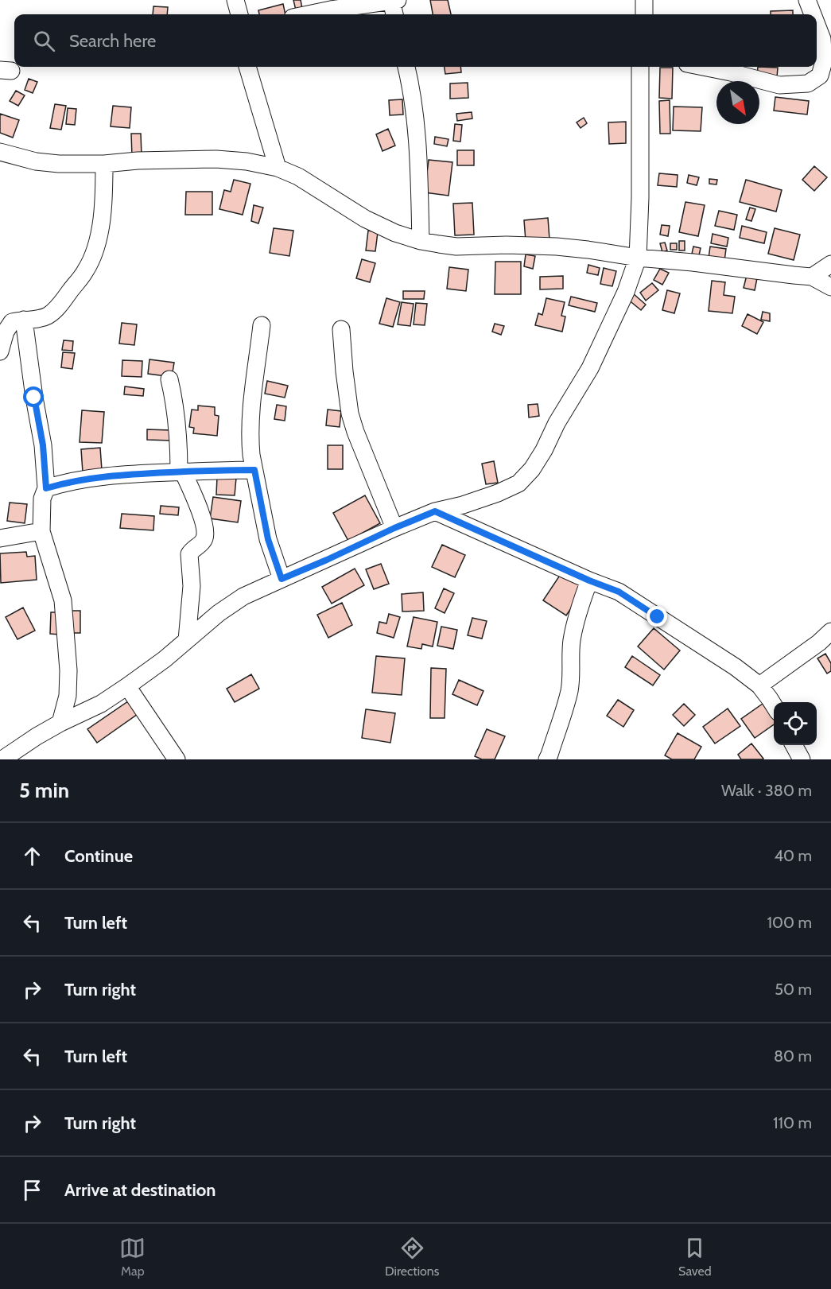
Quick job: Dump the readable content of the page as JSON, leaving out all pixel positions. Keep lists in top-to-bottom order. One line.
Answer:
{"north":"bottom right","page":{"search":"Search here","heading":["5 min","Walk · 380 m"],"list":[["Continue","40 m"],["Turn left","100 m"],["Turn right","50 m"],["Turn left","80 m"],["Turn right","110 m"],"Arrive at destination"],"nav":["Map","Directions","Saved"]}}
